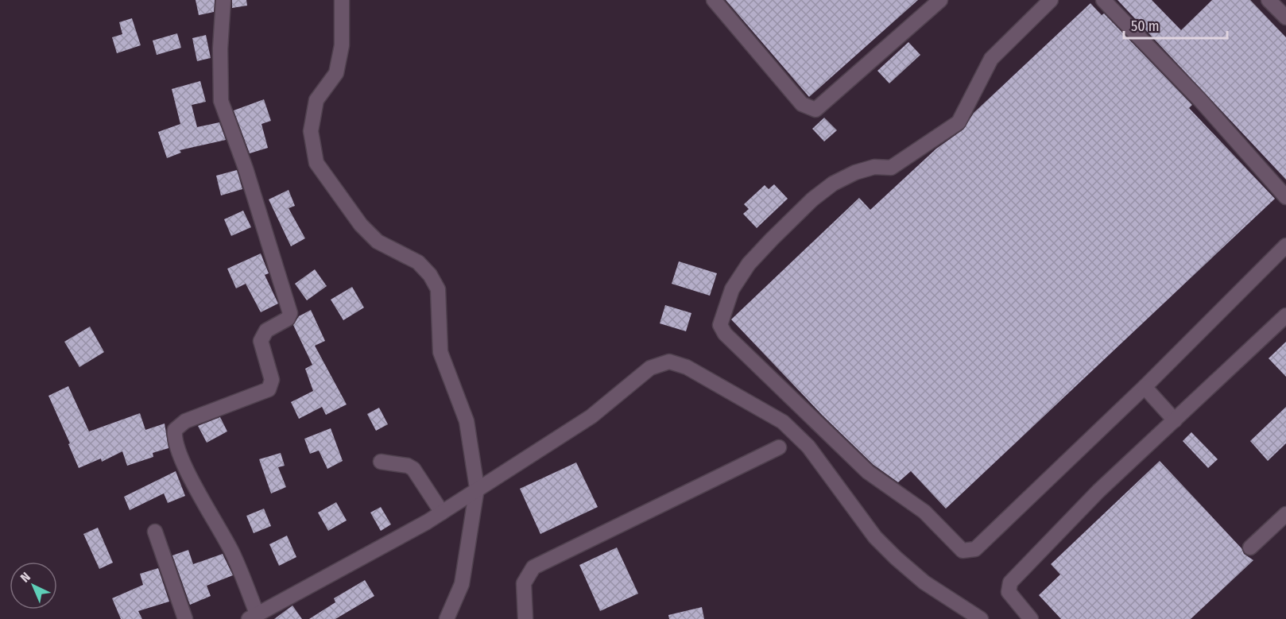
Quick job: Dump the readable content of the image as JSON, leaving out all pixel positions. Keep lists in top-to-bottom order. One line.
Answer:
{"scale_bar":"50 m","north":"top left"}
